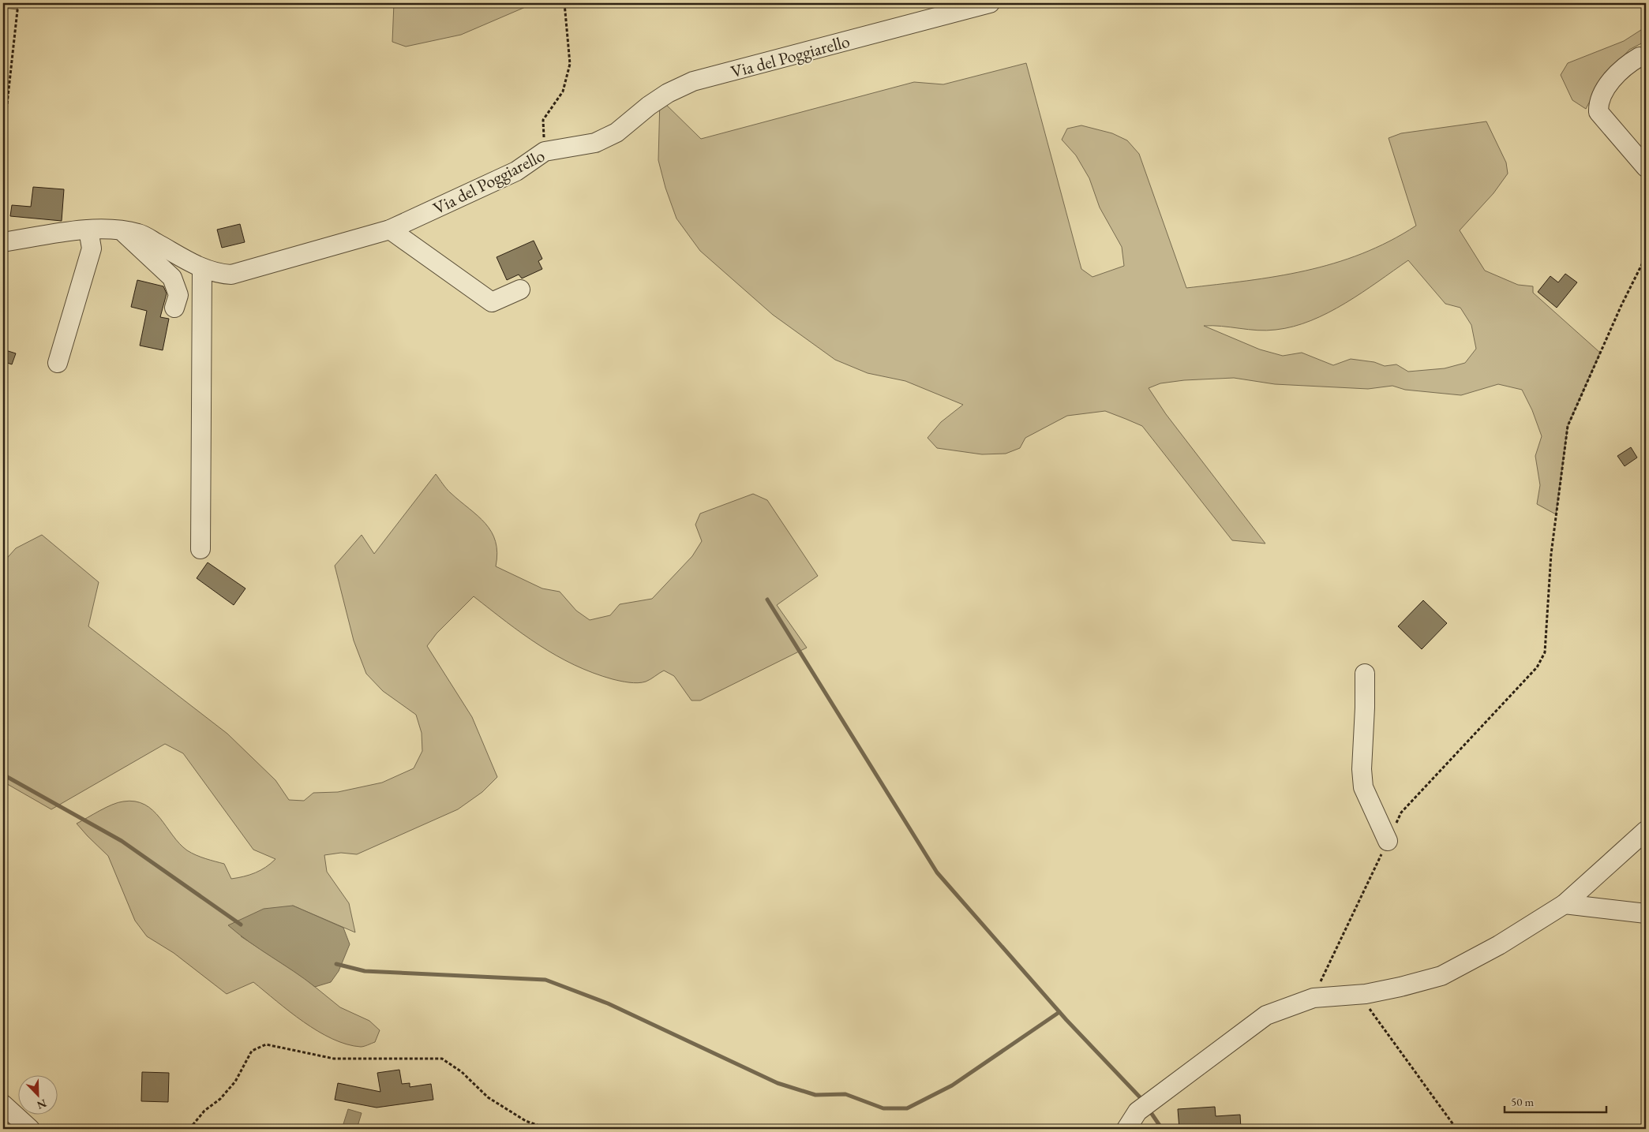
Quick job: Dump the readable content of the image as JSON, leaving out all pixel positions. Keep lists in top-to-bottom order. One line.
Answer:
{"streets":{"street":["Via del Poggiarello"]},"scale_bar":"50 m","north":"bottom right"}
